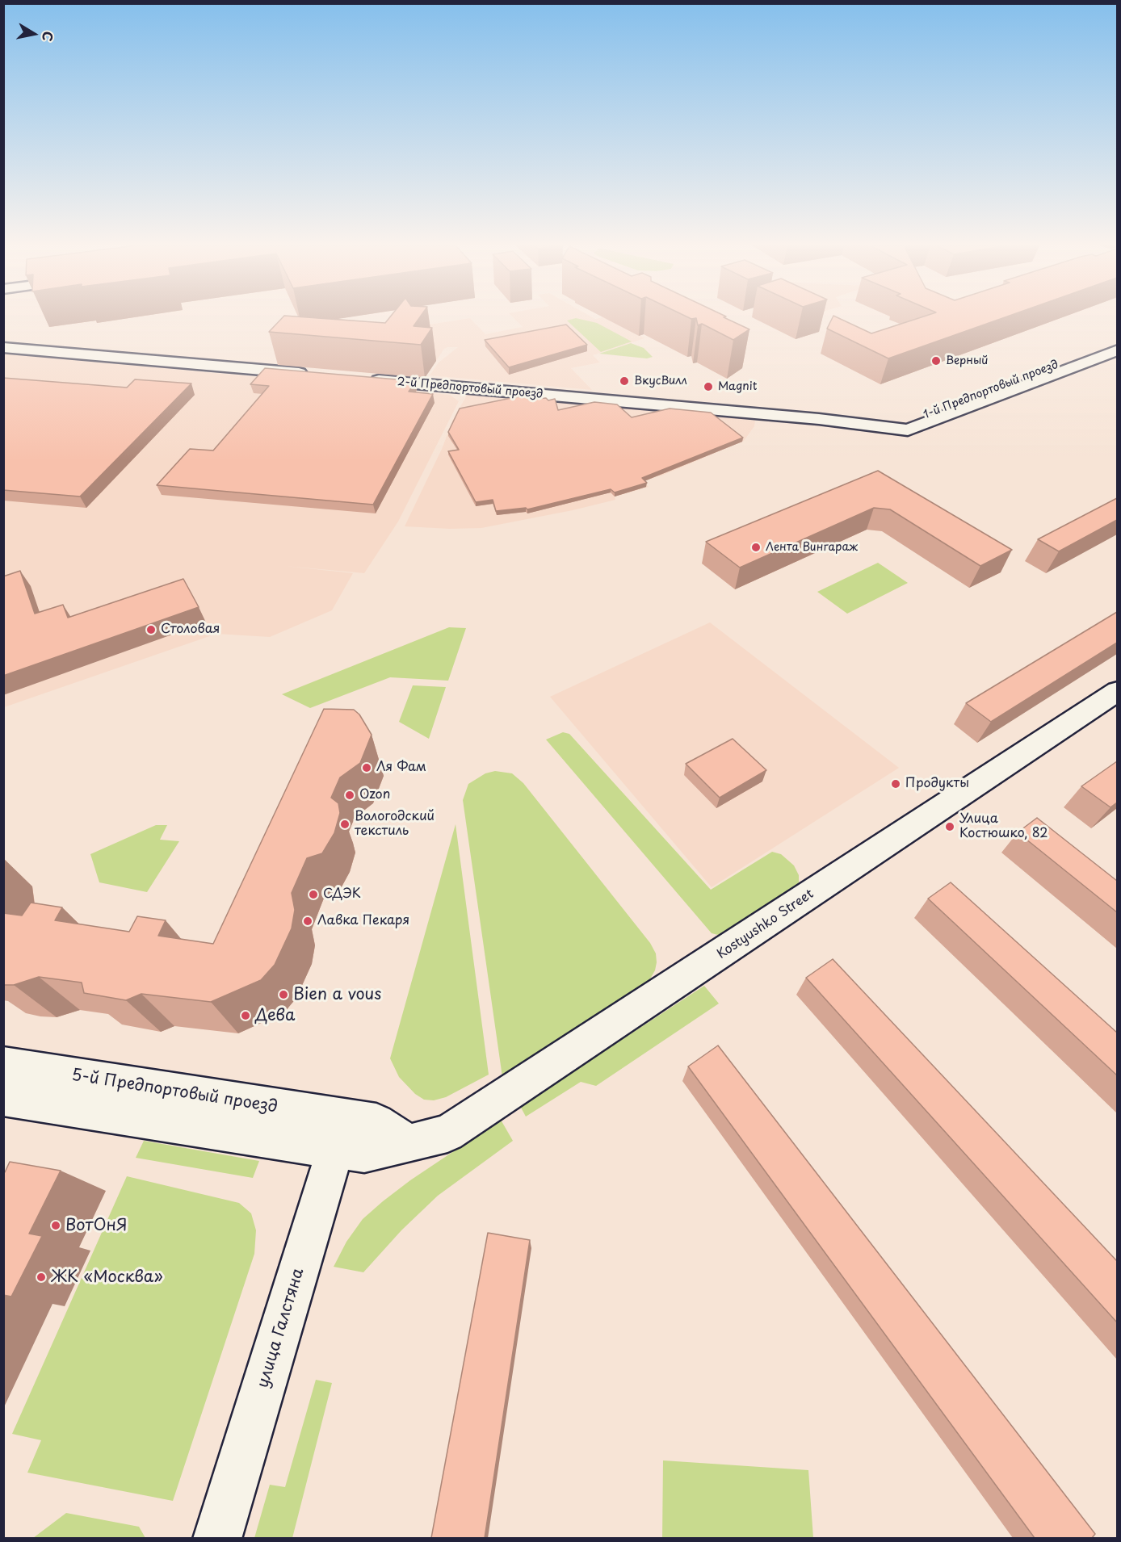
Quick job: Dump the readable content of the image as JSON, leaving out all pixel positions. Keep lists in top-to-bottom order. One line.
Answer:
{"streets":{"street":["2-й Предпортовый проезд","1-й Предпортовый проезд","Kostyushko Street","5-й Предпортовый проезд","улица Галстяна"]},"crossings":[["2-й Предпортовый проезд","1-й Предпортовый проезд"],["Kostyushko Street","5-й Предпортовый проезд"],["Kostyushko Street","улица Галстяна"],["5-й Предпортовый проезд","улица Галстяна"]],"places":["Верный","ВкусВилл","Magnit","Лента Вингараж","Столовая","Ля Фам","Продукты","Ozon","Вологодский текстиль","Улица Костюшко, 82","СДЭК","Лавка Пекаря","Bien a vous","Дева","ВотОнЯ","ЖК «Москва»"],"north":"right"}
